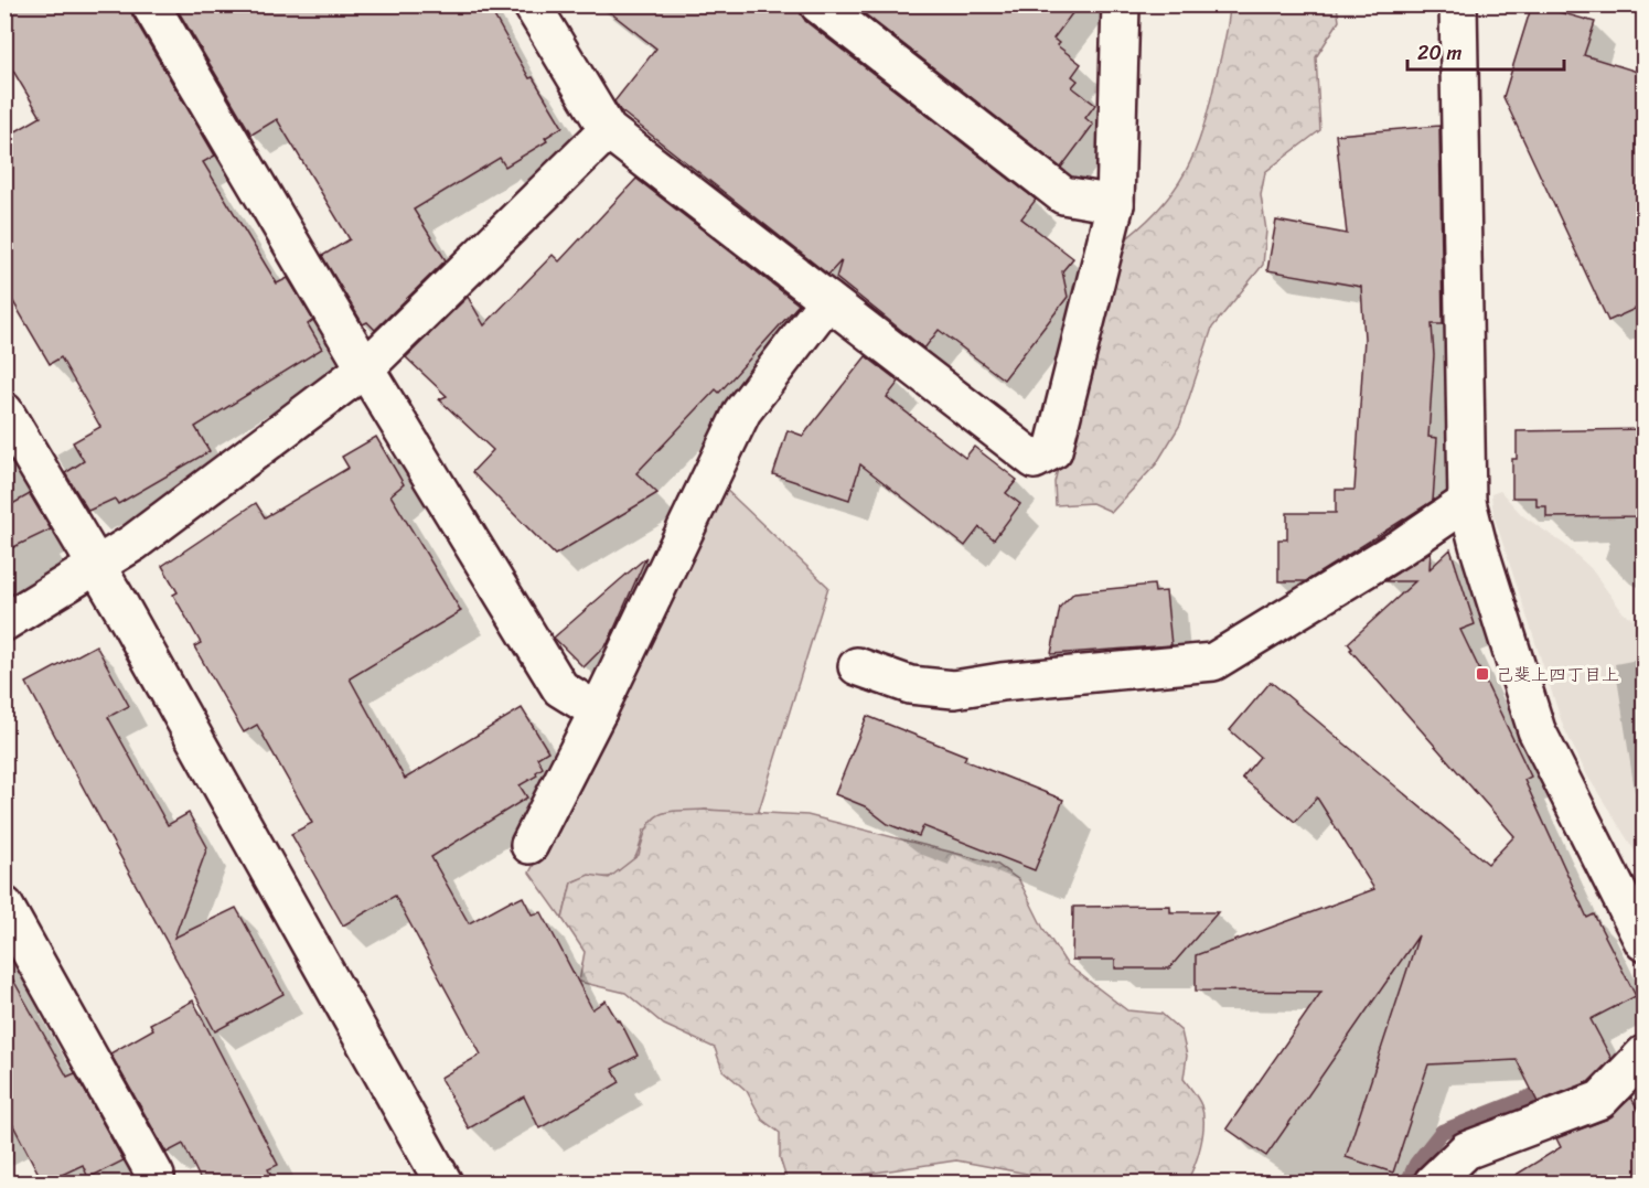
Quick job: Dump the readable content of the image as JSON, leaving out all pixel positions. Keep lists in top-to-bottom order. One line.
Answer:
{"places":{"transit":["己斐上四丁目上"]},"scale_bar":"20 m"}
